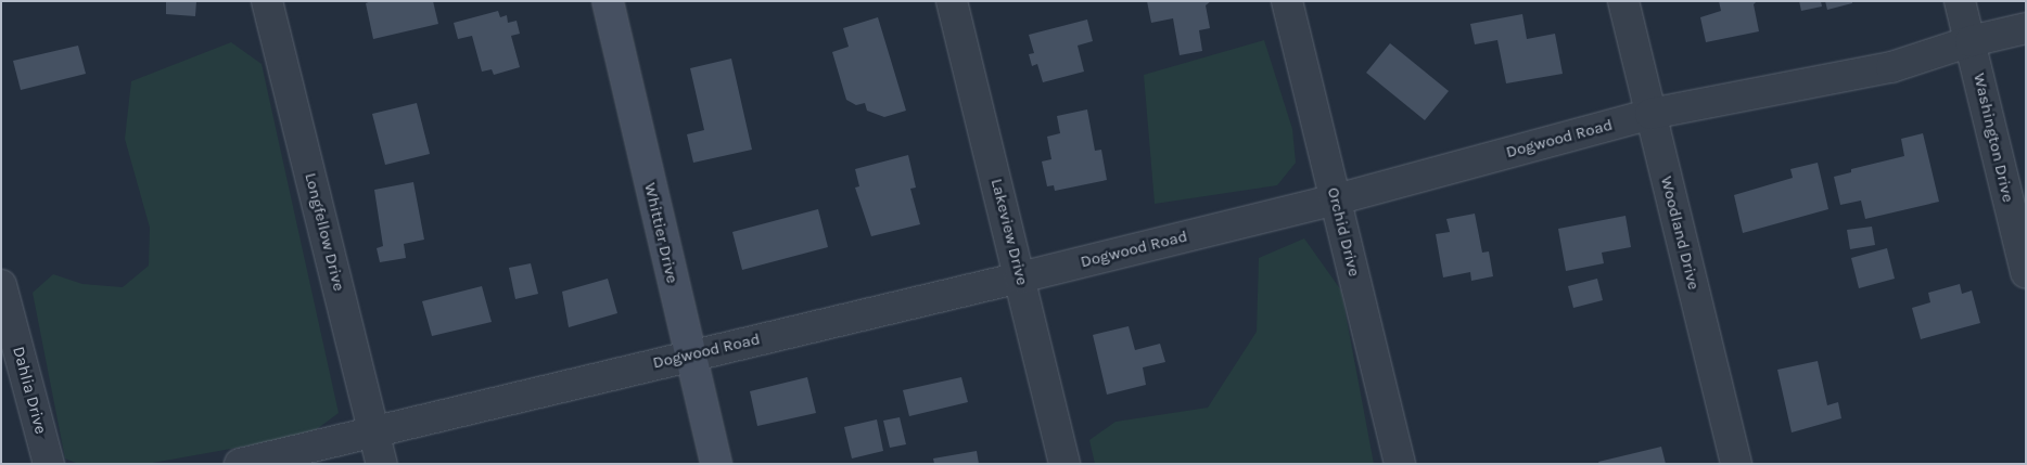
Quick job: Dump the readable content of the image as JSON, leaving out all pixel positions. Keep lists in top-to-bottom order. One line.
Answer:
{"streets":{"street":["Washington Drive","Dogwood Road","Longfellow Drive","Lakeview Drive","Orchid Drive","Whittier Drive","Woodland Drive","Dahlia Drive"]},"crossings":[["Washington Drive","Dogwood Road"],["Dogwood Road","Longfellow Drive"],["Dogwood Road","Lakeview Drive"],["Dogwood Road","Orchid Drive"],["Dogwood Road","Whittier Drive"],["Dogwood Road","Woodland Drive"]]}
